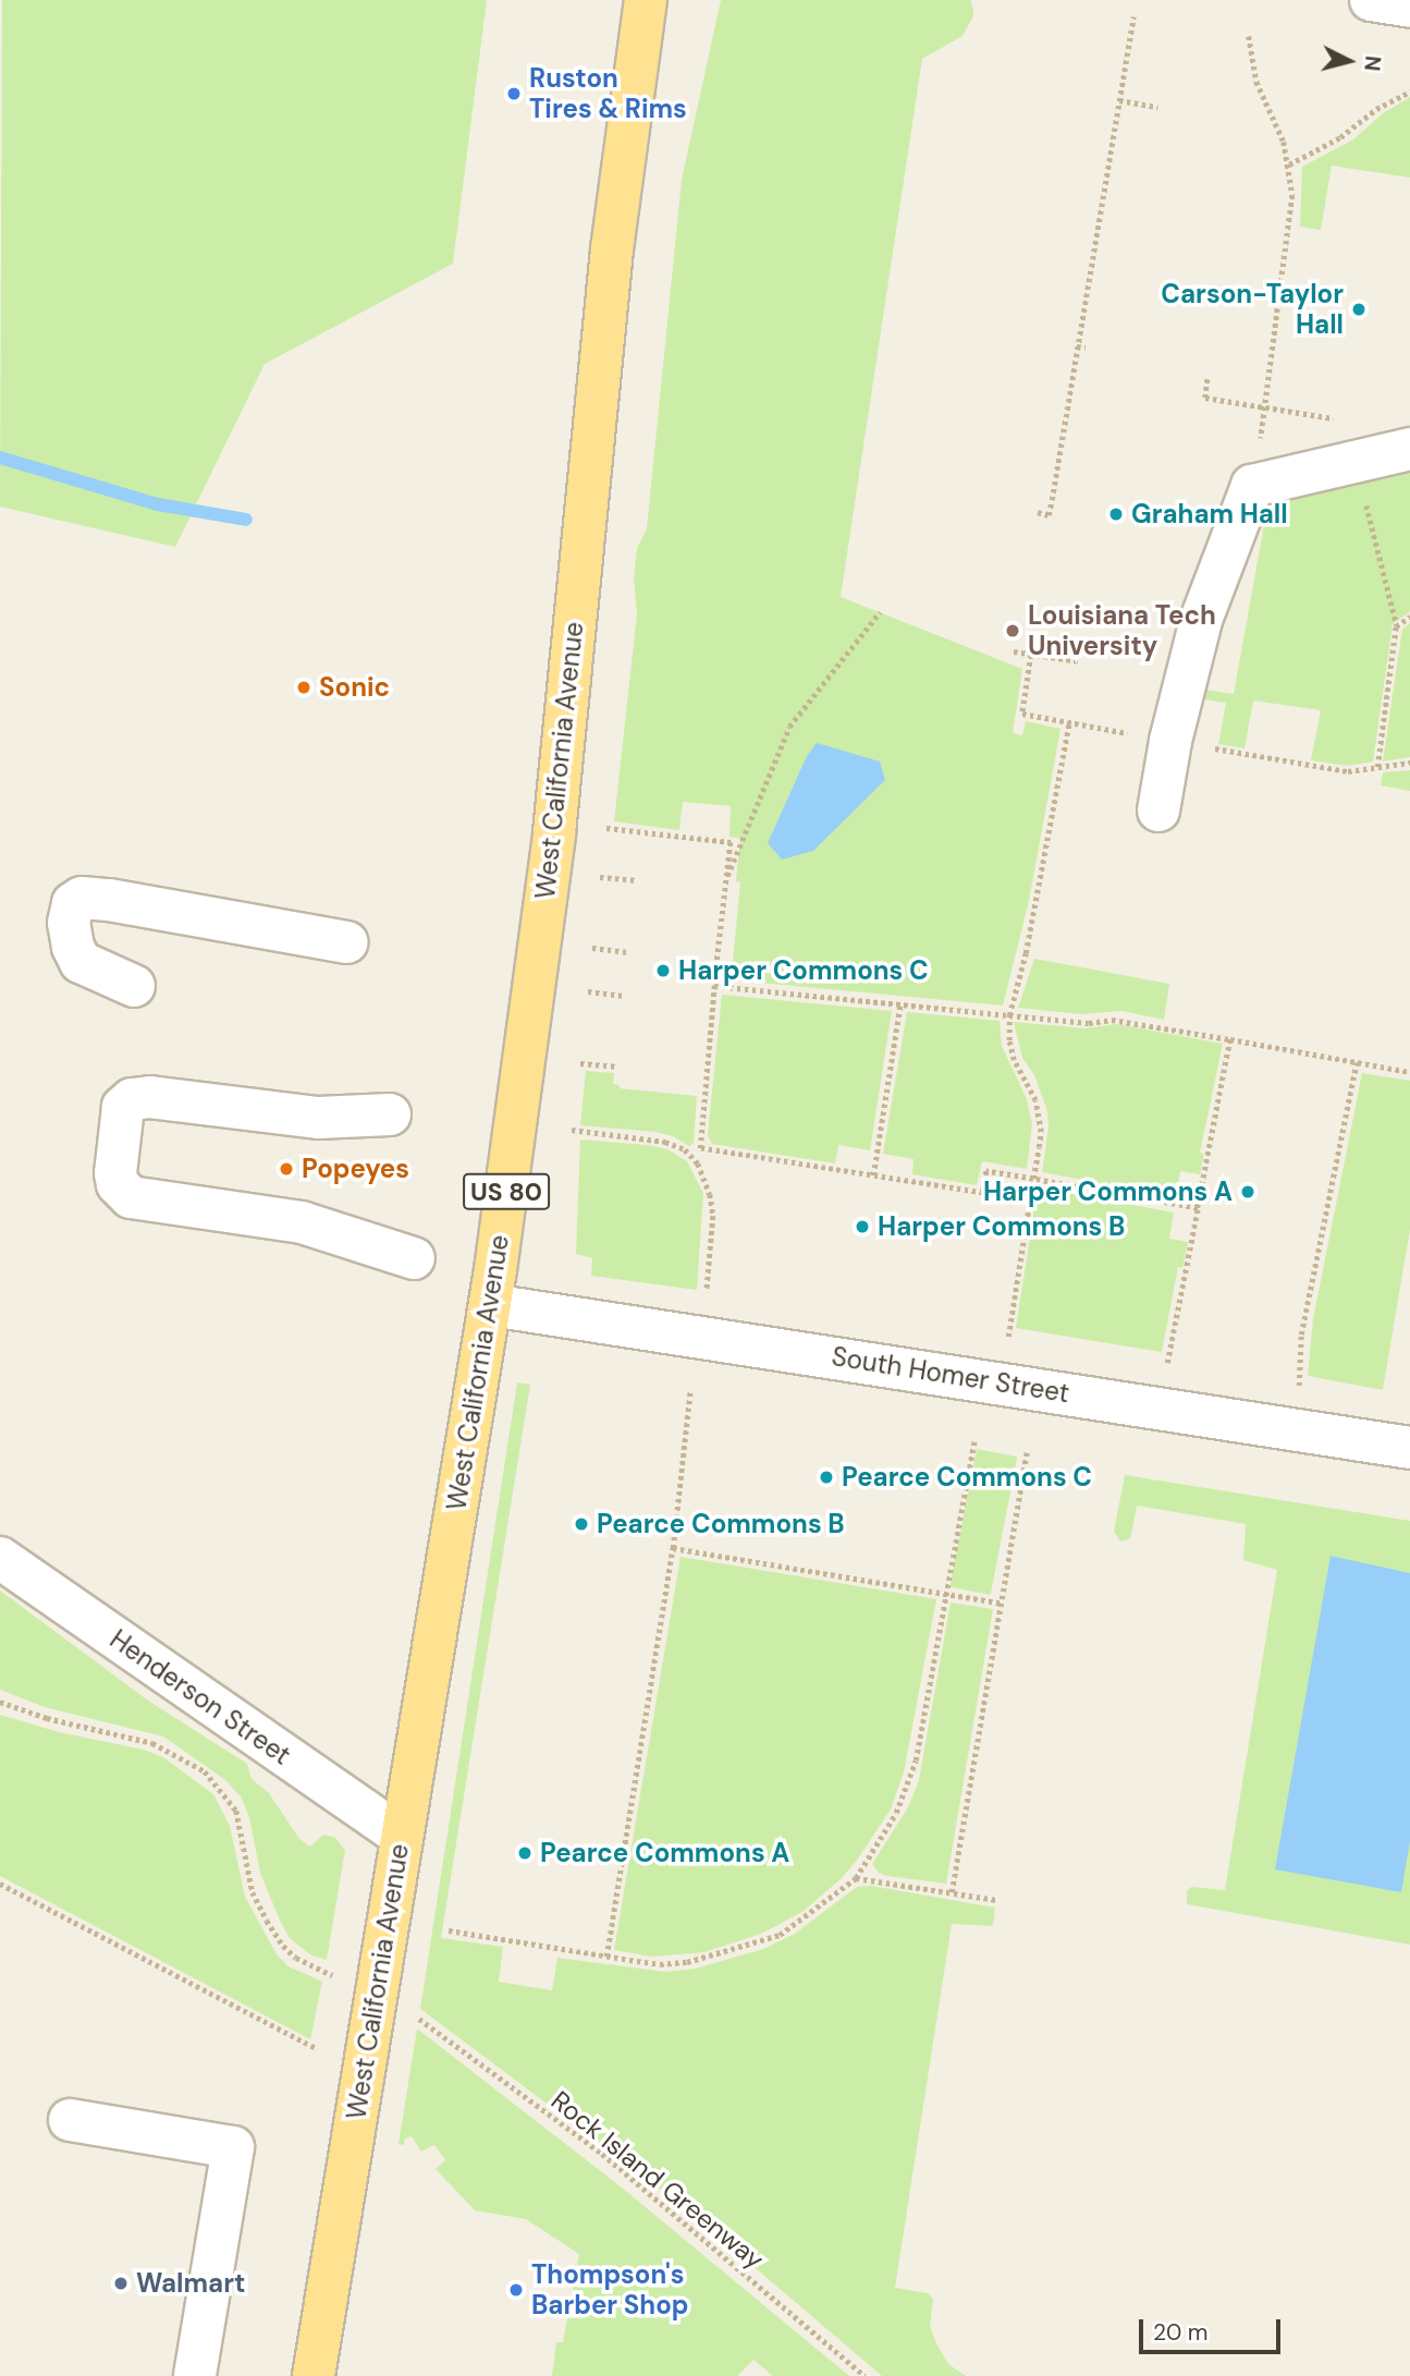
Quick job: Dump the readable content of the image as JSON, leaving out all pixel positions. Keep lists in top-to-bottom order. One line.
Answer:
{"streets":{"main road":["West California Avenue","US 80"],"street":["South Homer Street","Henderson Street"],"path":["Rock Island Greenway"]},"crossings":[["West California Avenue","South Homer Street"],["West California Avenue","Henderson Street"]],"places":["Ruston Tires & Rims","Carson-Taylor Hall","Graham Hall","Louisiana Tech University","Sonic","Harper Commons C","Popeyes","Harper Commons A","Harper Commons B","Pearce Commons C","Pearce Commons B","Pearce Commons A","Walmart","Thompson's Barber Shop"],"scale_bar":"20 m","north":"right"}
